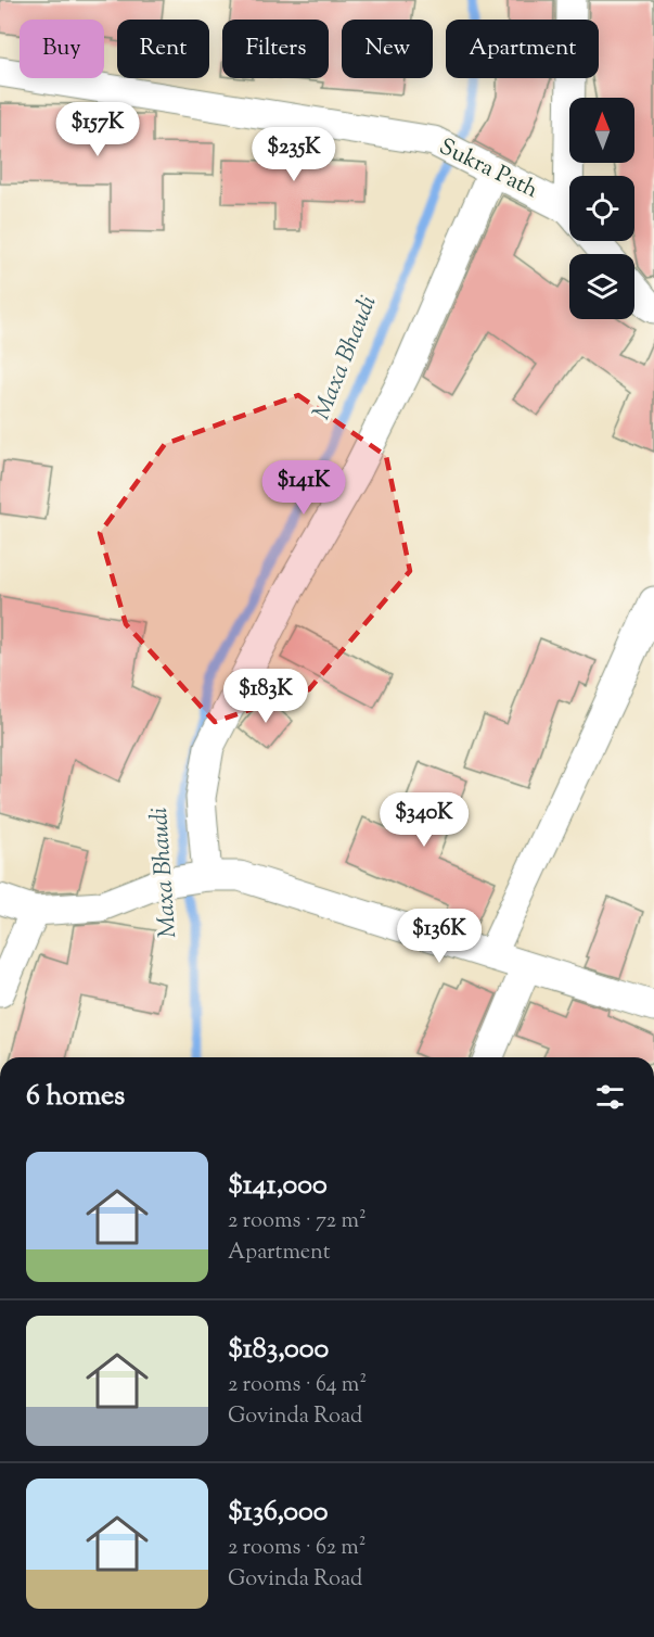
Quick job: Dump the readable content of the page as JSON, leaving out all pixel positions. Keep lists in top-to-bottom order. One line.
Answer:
{"streets":{"street":["Sukra Path"]},"water":["Maxa Bhaudi"],"north":"top","page":{"chip":["Buy","Rent","Filters","New","Apartment"],"price":["$157K","$235K","$141K","$183K","$340K","$136K"],"heading":"6 homes","list":[{"name":"$141,000","note":"2 rooms · 72 m² · Apartment"},{"name":"$183,000","note":"2 rooms · 64 m² · Govinda Road"},{"name":"$136,000","note":"2 rooms · 62 m² · Govinda Road"}]}}
